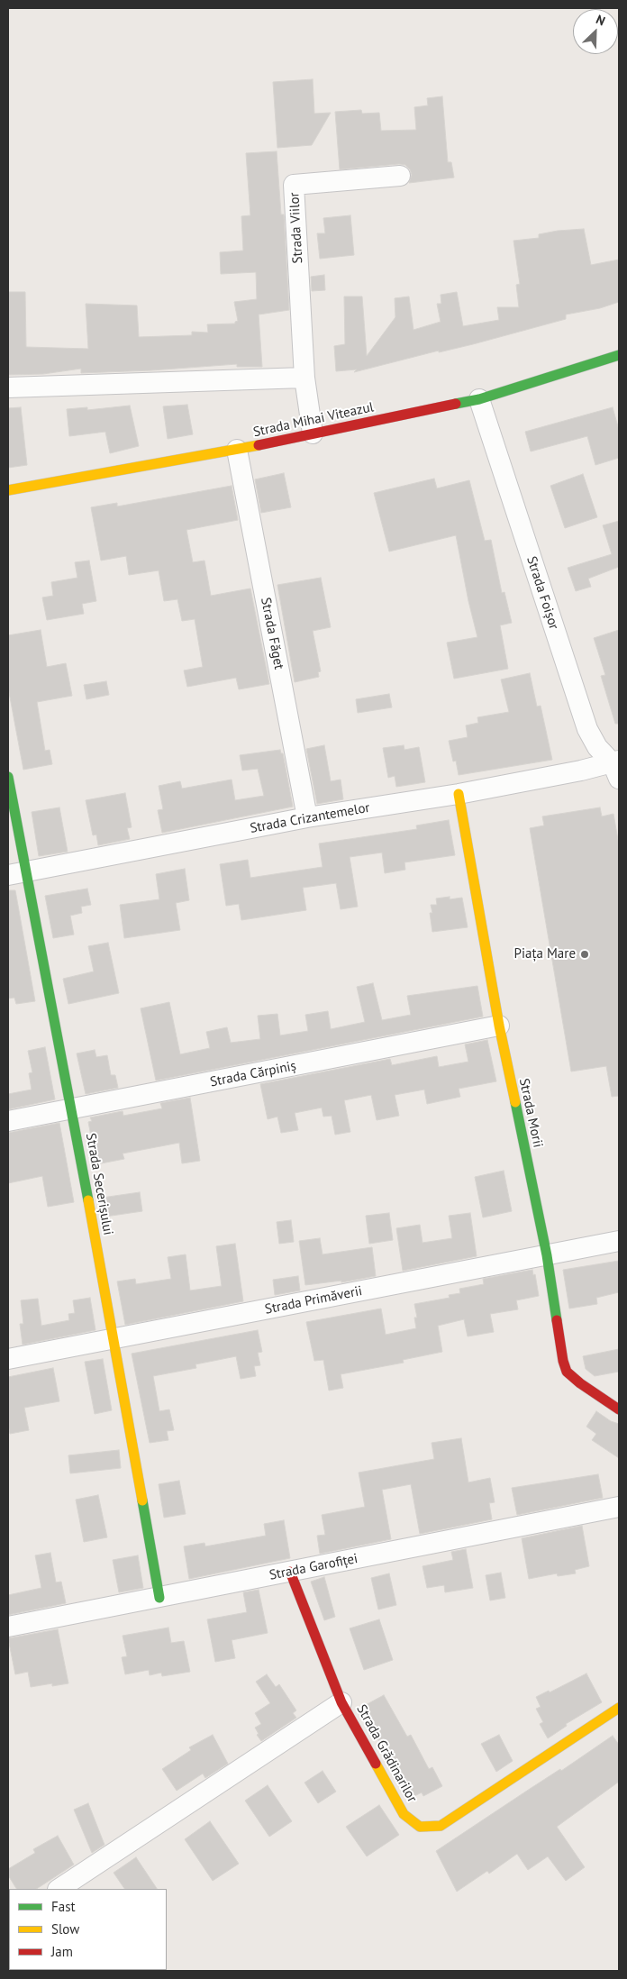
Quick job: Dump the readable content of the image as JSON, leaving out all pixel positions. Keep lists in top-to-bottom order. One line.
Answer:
{"streets":{"main road":["Strada Mihai Viteazul","Strada Morii","Strada Secerișului","Strada Grădinarilor"],"street":["Strada Viilor","Strada Foișor","Strada Făget","Strada Crizantemelor","Strada Cărpiniș","Strada Primăverii","Strada Garofiței"]},"crossings":[["Strada Viilor","Strada Mihai Viteazul"],["Strada Mihai Viteazul","Strada Foișor"],["Strada Mihai Viteazul","Strada Făget"],["Strada Foișor","Strada Crizantemelor"],["Strada Făget","Strada Crizantemelor"],["Strada Crizantemelor","Strada Morii"],["Strada Crizantemelor","Strada Secerișului"],["Strada Cărpiniș","Strada Morii"],["Strada Cărpiniș","Strada Secerișului"],["Strada Morii","Strada Primăverii"],["Strada Secerișului","Strada Primăverii"],["Strada Secerișului","Strada Garofiței"],["Strada Garofiței","Strada Grădinarilor"]],"places":["Piața Mare"],"legend":["Fast","Slow","Jam"],"north":"top right"}
